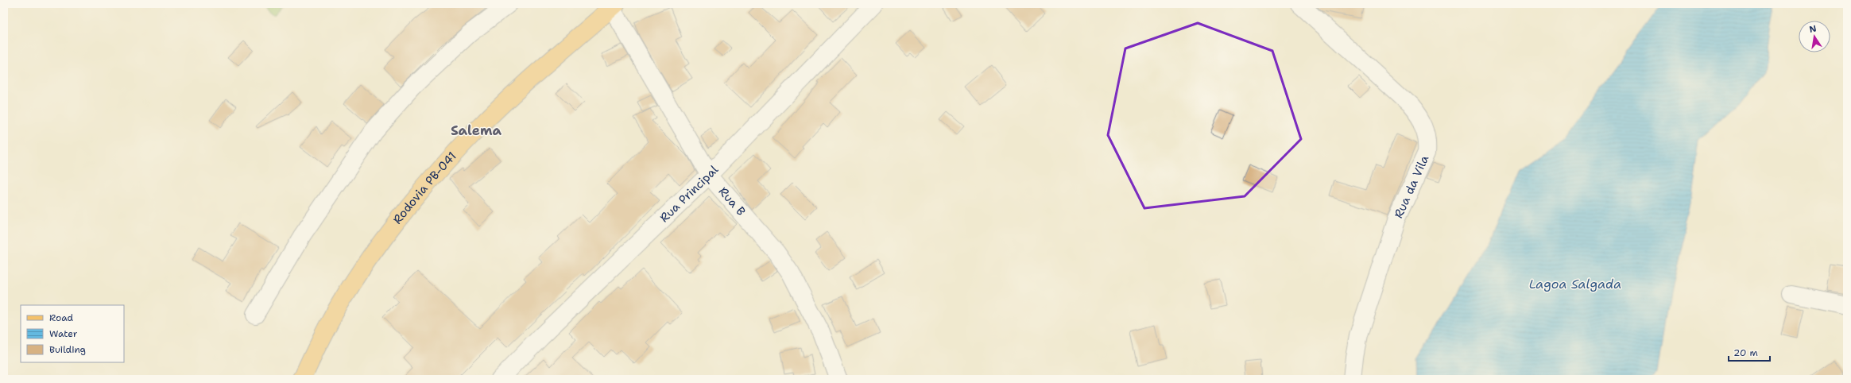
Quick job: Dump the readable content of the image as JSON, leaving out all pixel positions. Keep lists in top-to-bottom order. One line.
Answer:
{"streets":{"main road":["Rodovia PB-041"],"street":["Rua da Vila","Rua Principal","Rua B"]},"crossings":[["Rodovia PB-041","Rua B"],["Rua Principal","Rua B"]],"districts":["Salema"],"water":["Lagoa Salgada"],"legend":["Road","Water","Building"],"scale_bar":"20 m","north":"top"}
